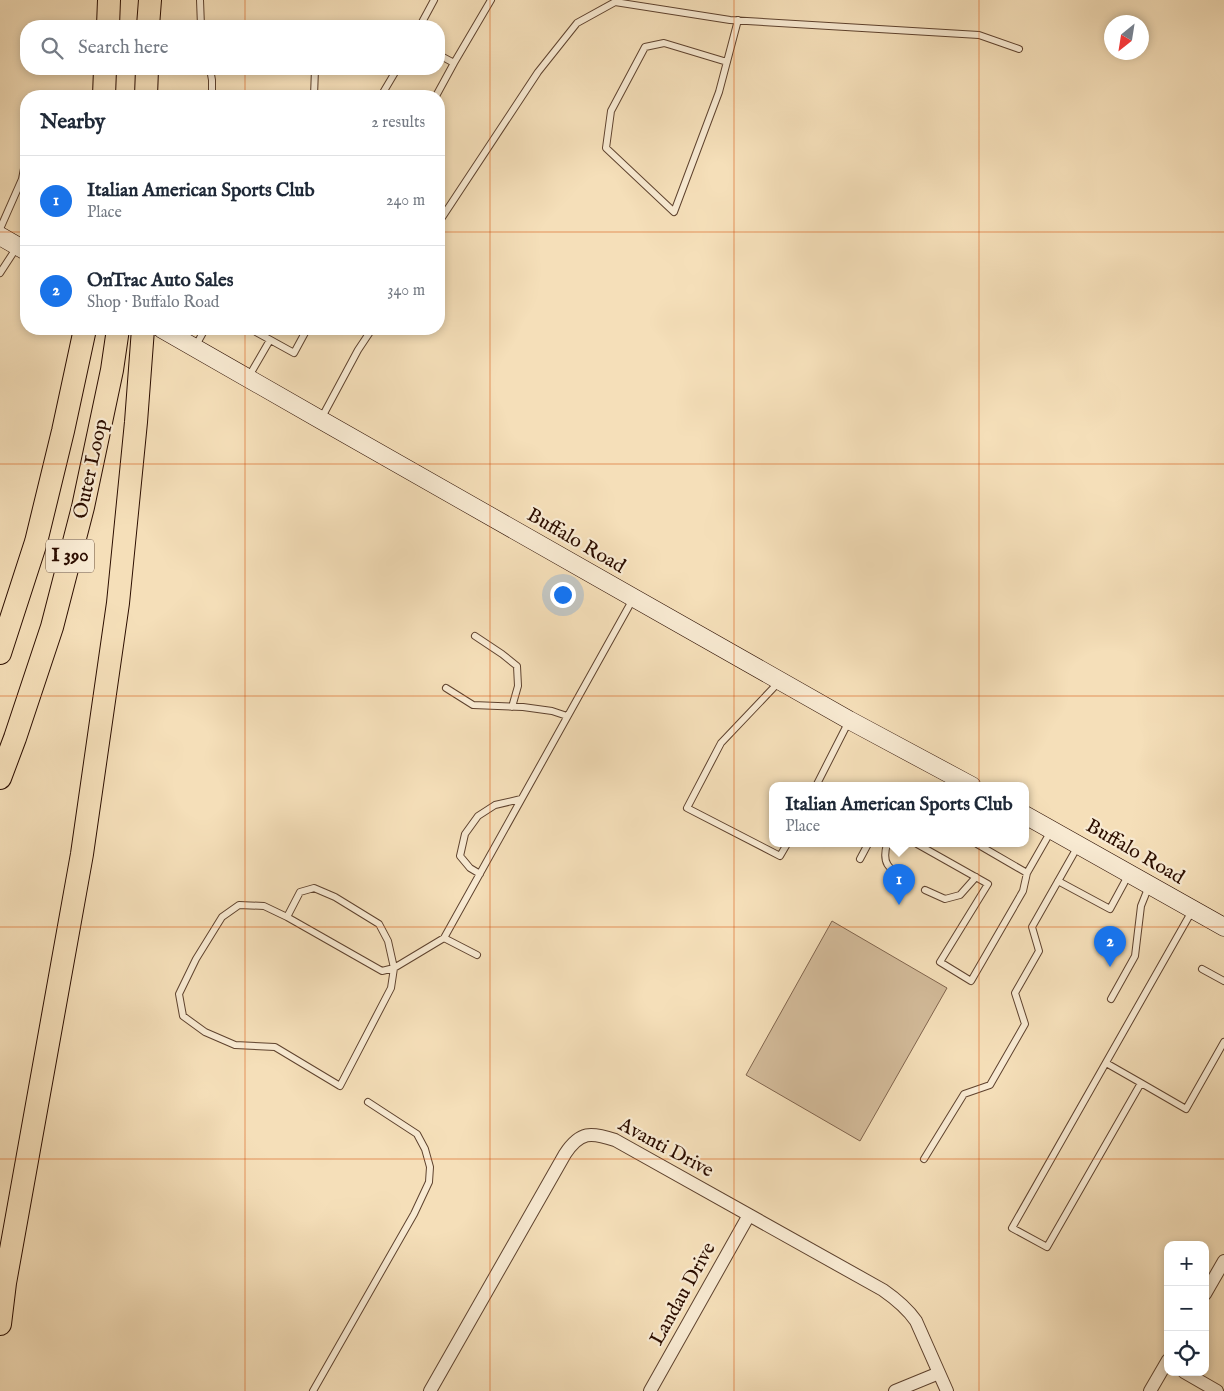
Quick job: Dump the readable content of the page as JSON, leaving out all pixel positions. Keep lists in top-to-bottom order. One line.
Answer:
{"streets":{"highway":["Outer Loop","I 390"],"main road":["Buffalo Road"],"street":["Avanti Drive","Landau Drive"]},"crossings":[["Avanti Drive","Landau Drive"]],"north":"bottom left","page":{"search":"Search here","heading":["Nearby","2 results"],"list":[{"mark":"1","name":"Italian American Sports Club","note":"Place","value":"240 m"},{"mark":"2","name":"OnTrac Auto Sales","note":"Shop · Buffalo Road","value":"340 m"}],"popup":["Italian American Sports Club","Place"],"pins":["1","2"],"map_buttons":["+","−"]}}
